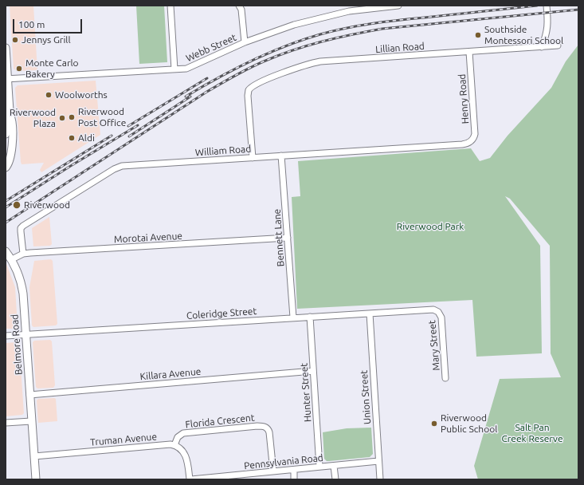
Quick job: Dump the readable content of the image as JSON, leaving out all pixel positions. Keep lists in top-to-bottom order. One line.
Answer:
{"streets":{"main road":["Belmore Road"],"street":["Webb Street","Lillian Road","Henry Road","William Road","Morotai Avenue","Bennett Lane","Coleridge Street","Mary Street","Killara Avenue","Hunter Street","Union Street","Florida Crescent","Truman Avenue","Pennsylvania Road"]},"crossings":[["Lillian Road","Henry Road"],["Lillian Road","William Road"],["Henry Road","William Road"],["William Road","Morotai Avenue"],["William Road","Bennett Lane"],["Morotai Avenue","Bennett Lane"],["Morotai Avenue","Belmore Road"],["Bennett Lane","Coleridge Street"],["Coleridge Street","Belmore Road"],["Coleridge Street","Mary Street"],["Coleridge Street","Hunter Street"],["Coleridge Street","Union Street"],["Belmore Road","Killara Avenue"],["Belmore Road","Truman Avenue"],["Killara Avenue","Hunter Street"],["Hunter Street","Pennsylvania Road"],["Union Street","Pennsylvania Road"],["Florida Crescent","Truman Avenue"],["Florida Crescent","Pennsylvania Road"]],"parks":["Riverwood Park","Salt Pan Creek Reserve"],"places":["Southside Montessori School","Jennys Grill","Monte Carlo Bakery","Woolworths","Riverwood Post Office","Riverwood Plaza","Aldi","Riverwood","Riverwood Public School"],"scale_bar":"100 m"}
